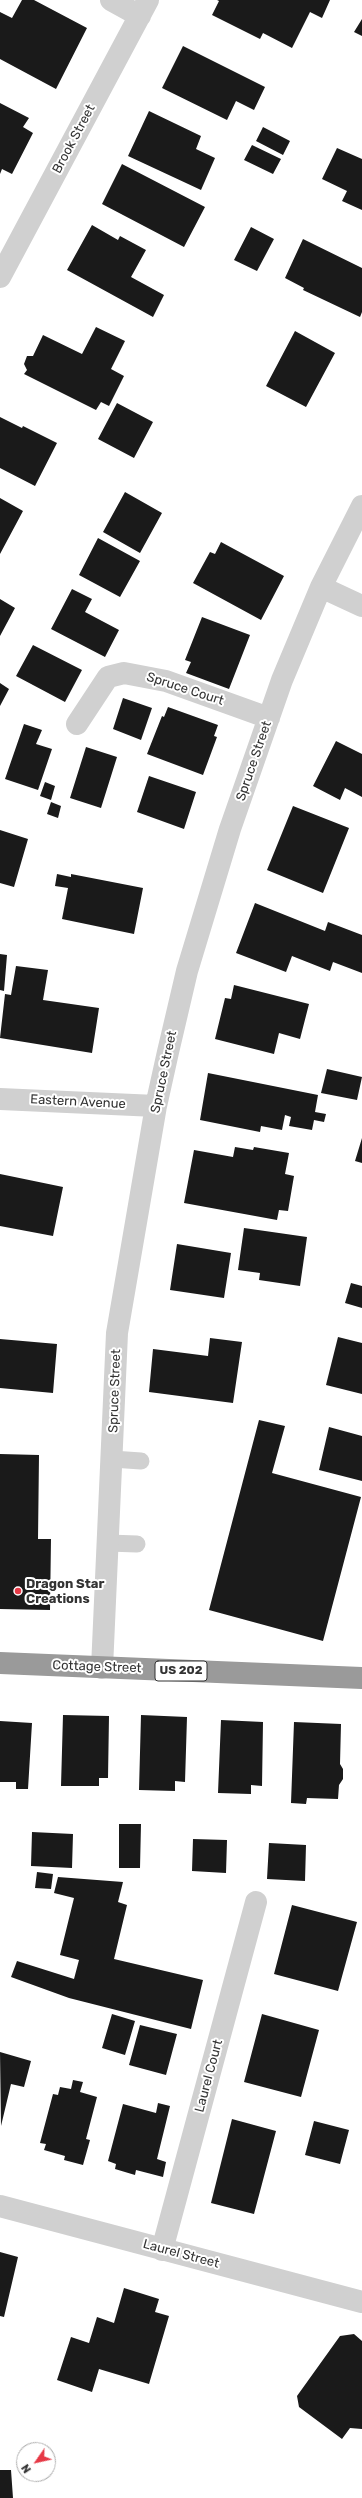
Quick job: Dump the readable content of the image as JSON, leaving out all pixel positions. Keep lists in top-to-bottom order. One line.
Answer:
{"streets":{"highway":["Cottage Street","US 202"],"street":["Brook Street","Spruce Court","Spruce Street","Eastern Avenue","Laurel Court","Laurel Street"]},"crossings":[["Spruce Court","Spruce Street"],["Spruce Street","Eastern Avenue"],["Spruce Street","Cottage Street"],["Laurel Court","Laurel Street"]],"places":["Dragon Star Creations"],"north":"bottom left"}
